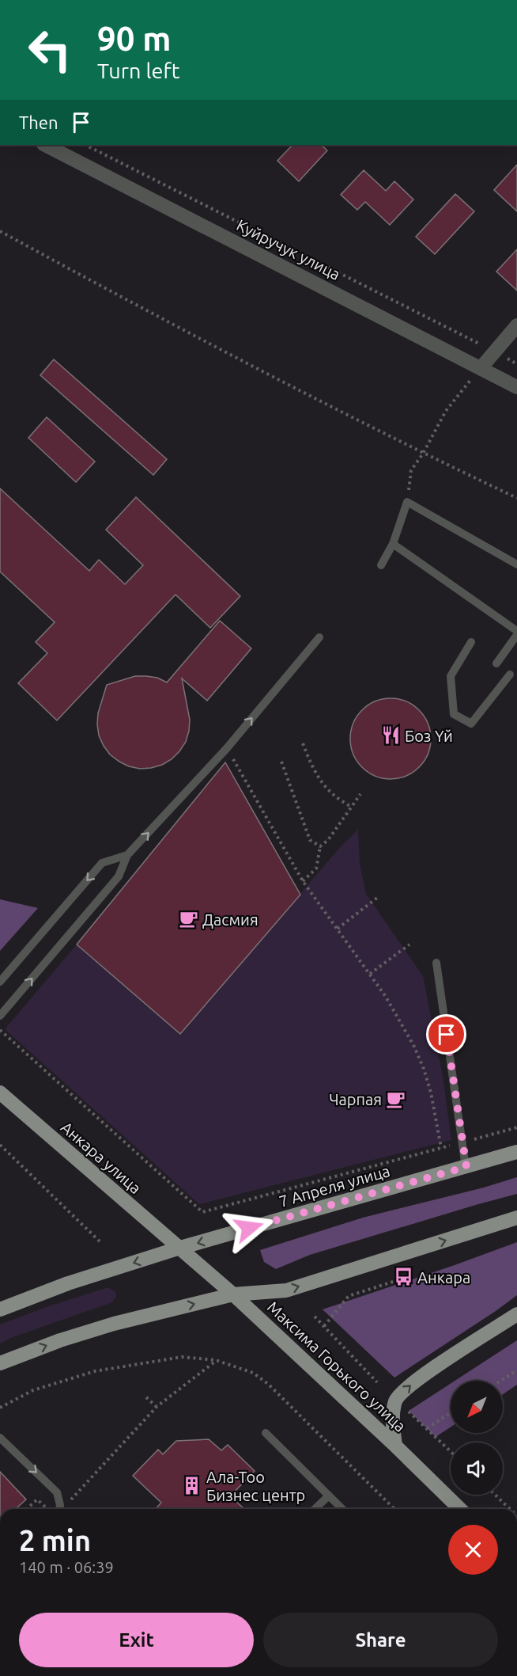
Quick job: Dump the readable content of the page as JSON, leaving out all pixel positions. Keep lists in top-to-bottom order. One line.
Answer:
{"streets":{"main road":["Анкара улица","7 Апреля улица","Максима Горького улица"],"street":["Куйручук улица"]},"crossings":[["Анкара улица","7 Апреля улица"],["Анкара улица","Максима Горького улица"],["7 Апреля улица","Максима Горького улица"]],"places":{"restaurant":["Боз Үй"],"cafe":["Дасмия","Чарпая"],"bus stop":["Анкара"],"building":["Ала-Тоо Бизнес центр"]},"north":"bottom left","page":{"turn":["90 m","Turn left"],"then":"Then","heading":["2 min","140 m · 06:39"],"buttons":["Exit","Share"]}}
